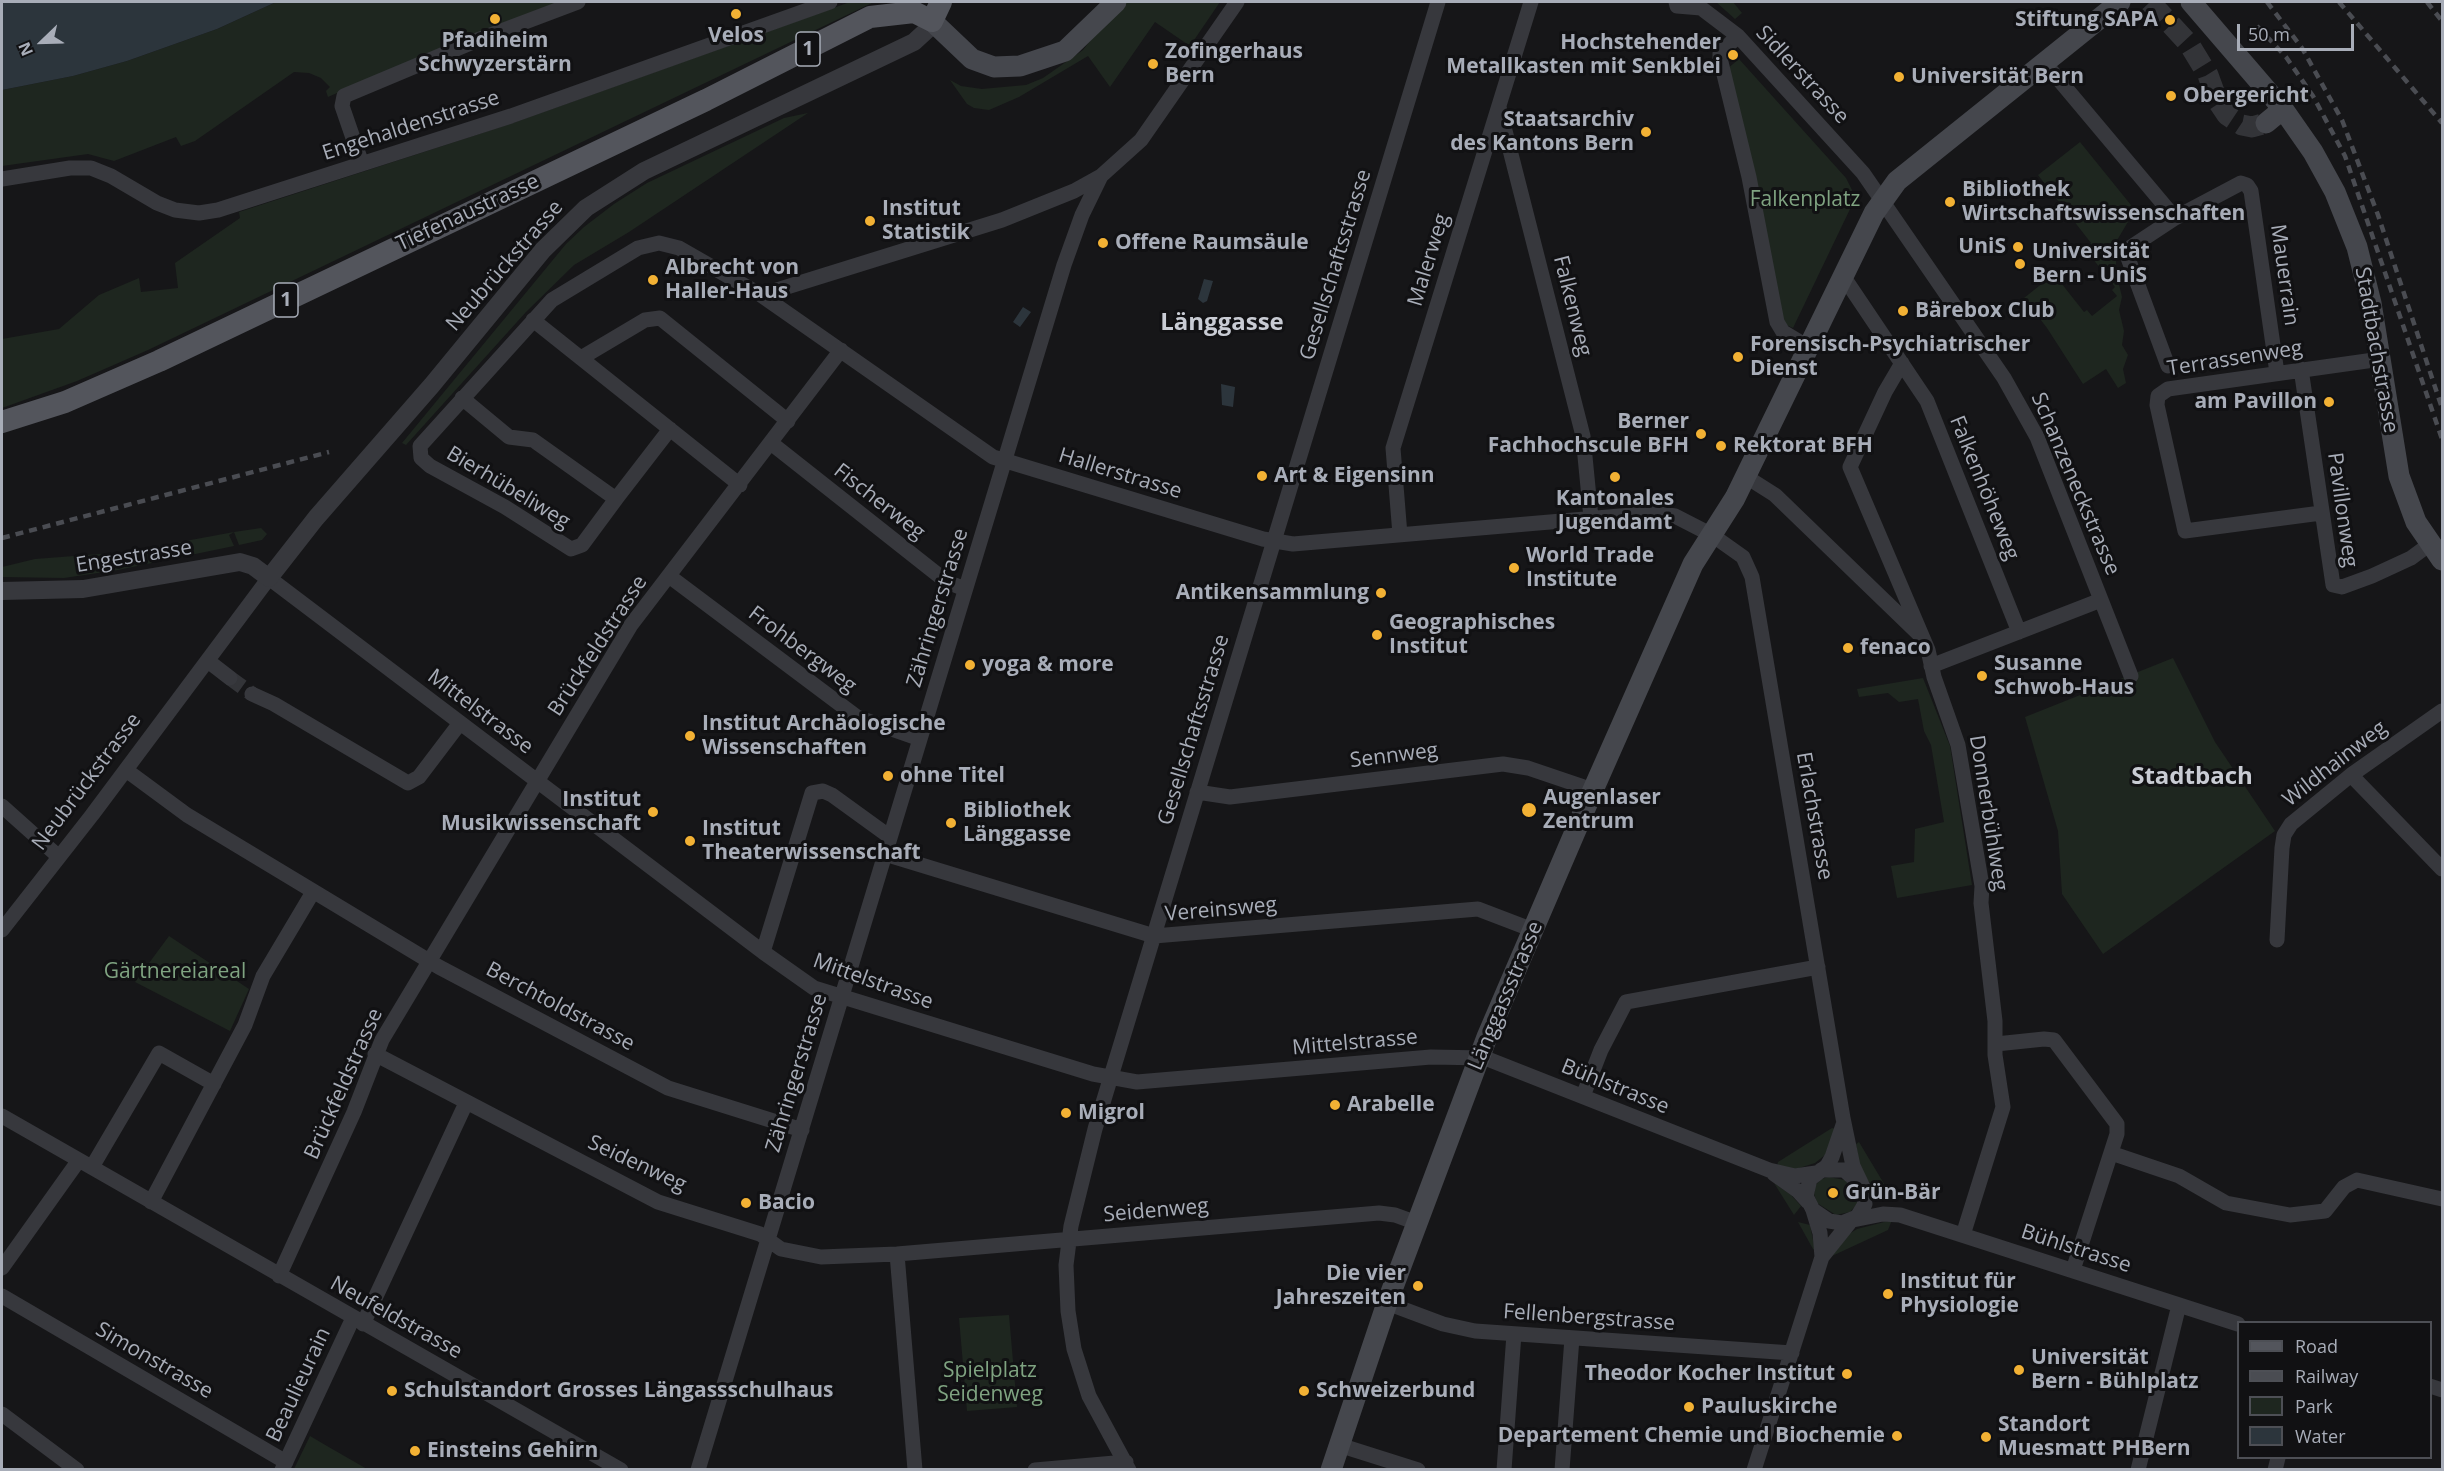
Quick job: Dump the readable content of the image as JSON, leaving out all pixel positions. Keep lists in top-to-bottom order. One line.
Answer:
{"streets":{"main road":["1","Tiefenaustrasse","Stadtbachstrasse","Länggassstrasse"],"street":["Sidlerstrasse","Engehaldenstrasse","Malerweg","Gesellschaftsstrasse","Neubrückstrasse","Mauerrain","Falkenweg","Terrassenweg","Hallerstrasse","Schanzeneckstrasse","Bierhübeliweg","Falkenhöheweg","Fischerweg","Pavillonweg","Engestrasse","Zähringerstrasse","Brückfeldstrasse","Frohbergweg","Mittelstrasse","Sennweg","Wildhainweg","Donnerbühlweg","Erlachstrasse","Vereinsweg","Berchtoldstrasse","Bühlstrasse","Seidenweg","Neufeldstrasse","Fellenbergstrasse","Simonstrasse","Beaulieurain"]},"crossings":[["Sidlerstrasse","Schanzeneckstrasse"],["Tiefenaustrasse","Neubrückstrasse"],["Malerweg","Falkenweg"],["Malerweg","Hallerstrasse"],["Gesellschaftsstrasse","Hallerstrasse"],["Gesellschaftsstrasse","Mittelstrasse"],["Gesellschaftsstrasse","Sennweg"],["Gesellschaftsstrasse","Vereinsweg"],["Gesellschaftsstrasse","Seidenweg"],["Neubrückstrasse","Engestrasse"],["Neubrückstrasse","Mittelstrasse"],["Neubrückstrasse","Berchtoldstrasse"],["Mauerrain","Terrassenweg"],["Falkenweg","Hallerstrasse"],["Stadtbachstrasse","Terrassenweg"],["Stadtbachstrasse","Pavillonweg"],["Terrassenweg","Pavillonweg"],["Hallerstrasse","Bierhübeliweg"],["Hallerstrasse","Zähringerstrasse"],["Hallerstrasse","Brückfeldstrasse"],["Hallerstrasse","Erlachstrasse"],["Hallerstrasse","Länggassstrasse"],["Fischerweg","Zähringerstrasse"],["Fischerweg","Brückfeldstrasse"],["Engestrasse","Mittelstrasse"],["Zähringerstrasse","Frohbergweg"],["Zähringerstrasse","Mittelstrasse"],["Zähringerstrasse","Vereinsweg"],["Zähringerstrasse","Berchtoldstrasse"],["Zähringerstrasse","Seidenweg"],["Brückfeldstrasse","Frohbergweg"],["Brückfeldstrasse","Mittelstrasse"],["Brückfeldstrasse","Berchtoldstrasse"],["Brückfeldstrasse","Seidenweg"],["Brückfeldstrasse","Neufeldstrasse"],["Mittelstrasse","Länggassstrasse"],["Mittelstrasse","Bühlstrasse"],["Sennweg","Länggassstrasse"],["Donnerbühlweg","Bühlstrasse"],["Erlachstrasse","Länggassstrasse"],["Erlachstrasse","Bühlstrasse"],["Vereinsweg","Länggassstrasse"],["Länggassstrasse","Bühlstrasse"],["Länggassstrasse","Seidenweg"],["Länggassstrasse","Fellenbergstrasse"],["Seidenweg","Beaulieurain"],["Neufeldstrasse","Beaulieurain"],["Simonstrasse","Beaulieurain"]],"districts":["Länggasse","Stadtbach"],"parks":["Falkenplatz","Gärtnereiareal","Spielplatz Seidenweg"],"places":["Velos","Pfadiheim Schwyzerstärn","Stiftung SAPA","Hochstehender Metallkasten mit Senkblei","Zofingerhaus Bern","Universität Bern","Obergericht","Staatsarchiv des Kantons Bern","Bibliothek Wirtschaftswissenschaften","Institut Statistik","Offene Raumsäule","UniS","Universität Bern - UniS","Albrecht von Haller-Haus","Bärebox Club","Forensisch-Psychiatrischer Dienst","am Pavillon","Berner Fachhochscule BFH","Rektorat BFH","Art & Eigensinn","Kantonales Jugendamt","World Trade Institute","Antikensammlung","Geographisches Institut","fenaco","yoga & more","Susanne Schwob-Haus","Institut Archäologische Wissenschaften","ohne Titel","Augenlaser Zentrum","Institut Musikwissenschaft","Bibliothek Länggasse","Institut Theaterwissenschaft","Arabelle","Migrol","Grün-Bär","Bacio","Die vier Jahreszeiten","Institut für Physiologie","Universität Bern - Bühlplatz","Theodor Kocher Institut","Schulstandort Grosses Längassschulhaus","Schweizerbund","Pauluskirche","Departement Chemie und Biochemie","Standort Muesmatt PHBern","Einsteins Gehirn"],"legend":["Road","Railway","Park","Water"],"scale_bar":"50 m","north":"bottom left"}
